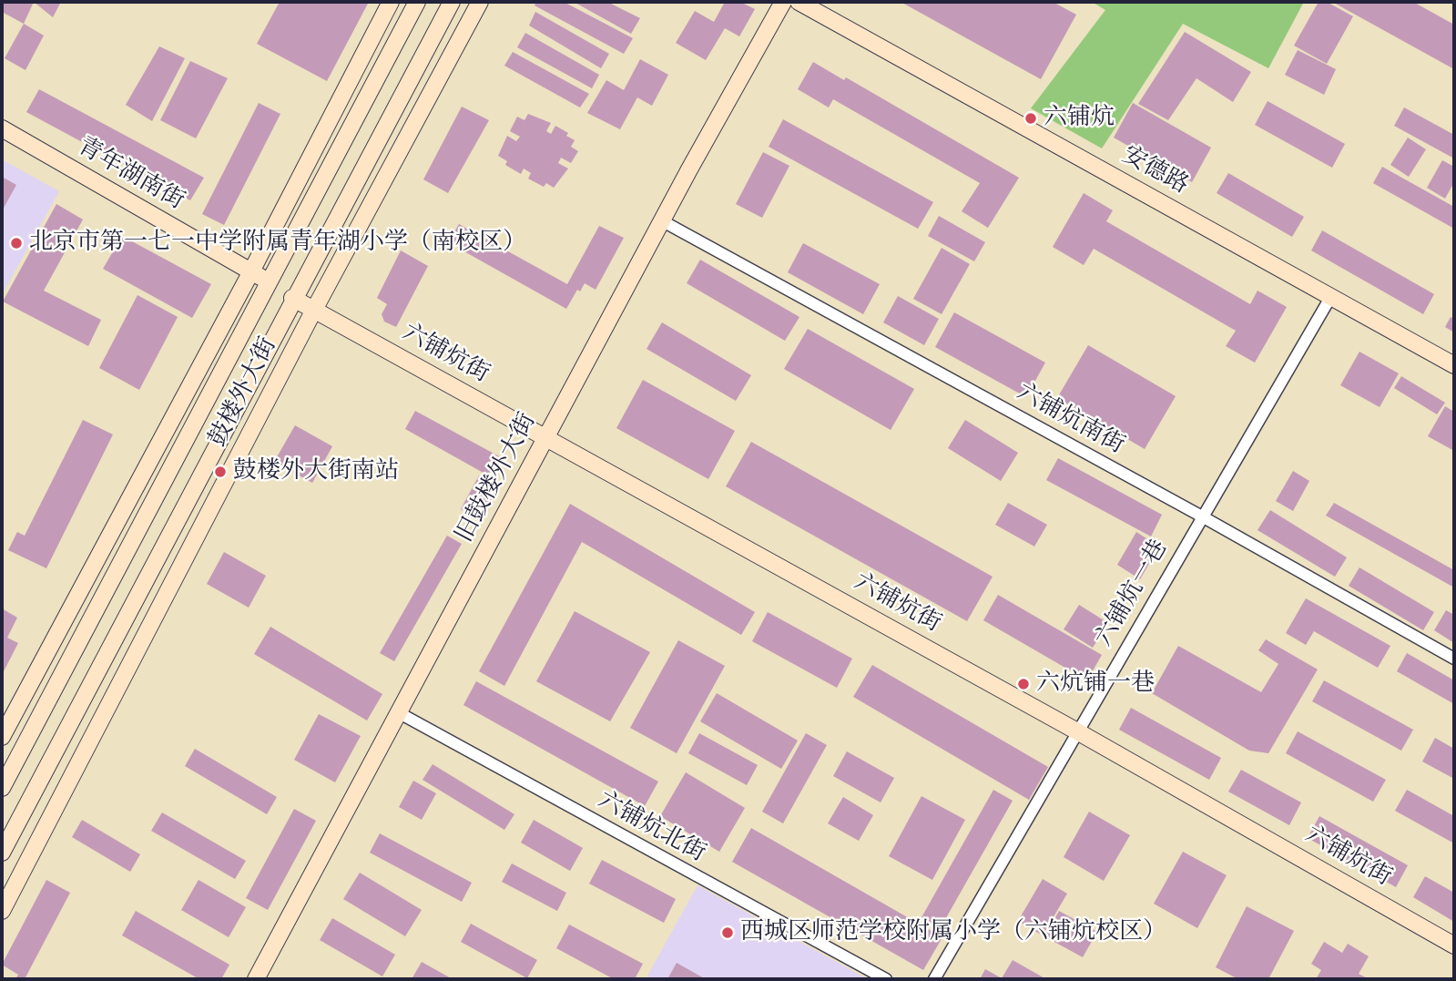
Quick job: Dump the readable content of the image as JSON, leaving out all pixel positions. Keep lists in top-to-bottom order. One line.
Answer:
{"streets":{"street":["安德路","青年湖南街","六铺炕街","鼓楼外大街","六铺炕南街","旧鼓楼外大街","六铺炕一巷","六铺炕北街"]},"crossings":[["安德路","六铺炕一巷"],["青年湖南街","鼓楼外大街"],["六铺炕街","鼓楼外大街"],["六铺炕街","旧鼓楼外大街"],["六铺炕街","六铺炕一巷"],["六铺炕南街","旧鼓楼外大街"],["六铺炕南街","六铺炕一巷"],["旧鼓楼外大街","六铺炕北街"]],"places":["六铺炕","北京市第一七一中学附属青年湖小学（南校区）","鼓楼外大街南站","六炕铺一巷","西城区师范学校附属小学（六铺炕校区）"]}
